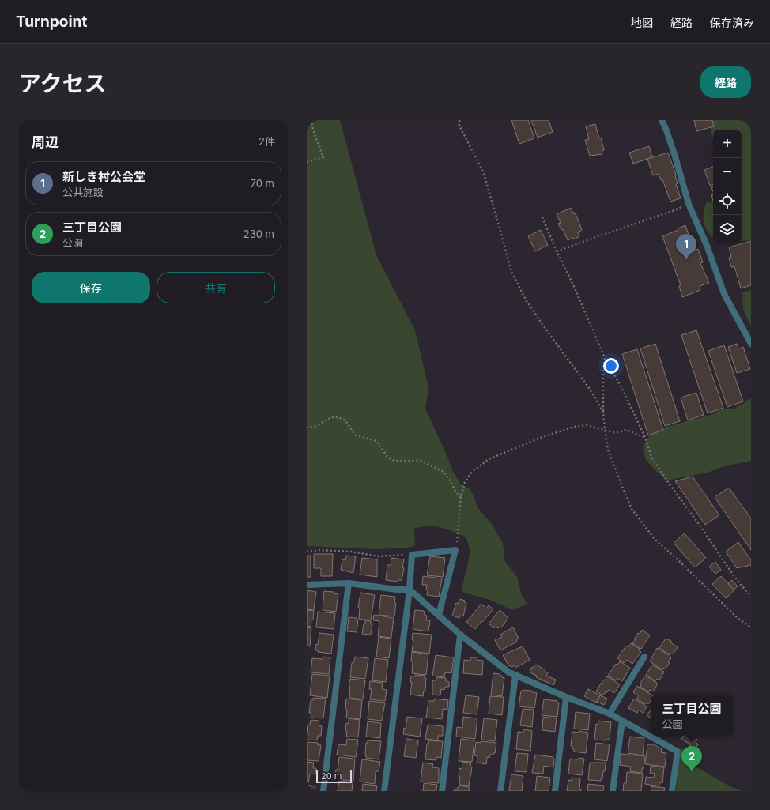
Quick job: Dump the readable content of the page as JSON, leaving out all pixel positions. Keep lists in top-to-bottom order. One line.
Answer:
{"scale_bar":"20 m","page":{"header":"Turnpoint","nav":["地図","経路","保存済み"],"title":"アクセス","buttons":["経路",["保存","共有"]],"heading":["周辺","2件"],"map_buttons":["+","−"],"list":[{"mark":"1","name":"新しき村公会堂","note":"公共施設","value":"70 m"},{"mark":"2","name":"三丁目公園","note":"公園","value":"230 m"}],"pins":["1","2"],"popup":["三丁目公園","公園"],"scale":"20 m"}}
